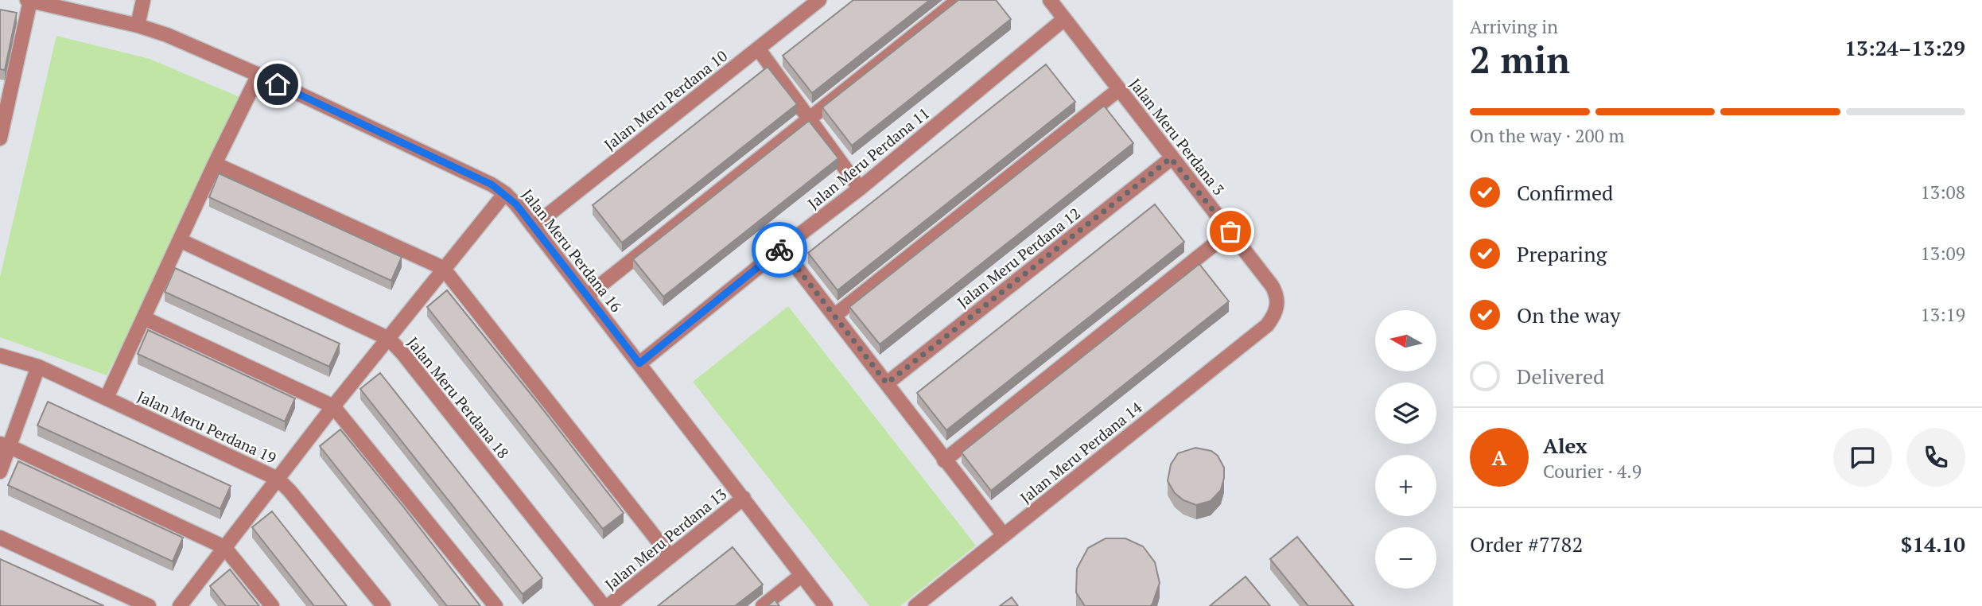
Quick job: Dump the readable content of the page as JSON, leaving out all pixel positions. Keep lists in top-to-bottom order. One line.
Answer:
{"streets":{"street":["Jalan Meru Perdana 10","Jalan Meru Perdana 3","Jalan Meru Perdana 11","Jalan Meru Perdana 16","Jalan Meru Perdana 12","Jalan Meru Perdana 18","Jalan Meru Perdana 19","Jalan Meru Perdana 14","Jalan Meru Perdana 13"]},"crossings":[["Jalan Meru Perdana 10","Jalan Meru Perdana 16"],["Jalan Meru Perdana 3","Jalan Meru Perdana 11"],["Jalan Meru Perdana 3","Jalan Meru Perdana 12"],["Jalan Meru Perdana 3","Jalan Meru Perdana 14"],["Jalan Meru Perdana 11","Jalan Meru Perdana 16"],["Jalan Meru Perdana 16","Jalan Meru Perdana 13"]],"north":"left","page":{"heading":["2 min","Arriving in","13:24–13:29"],"panel":["Alex","Courier · 4.9","Order #7782","$14.10"],"bar":"On the way · 200 m","list":[["Confirmed","13:08"],["Preparing","13:09"],["On the way","13:19"],"Delivered"],"map_buttons":["+","−"],"round":"A"}}
